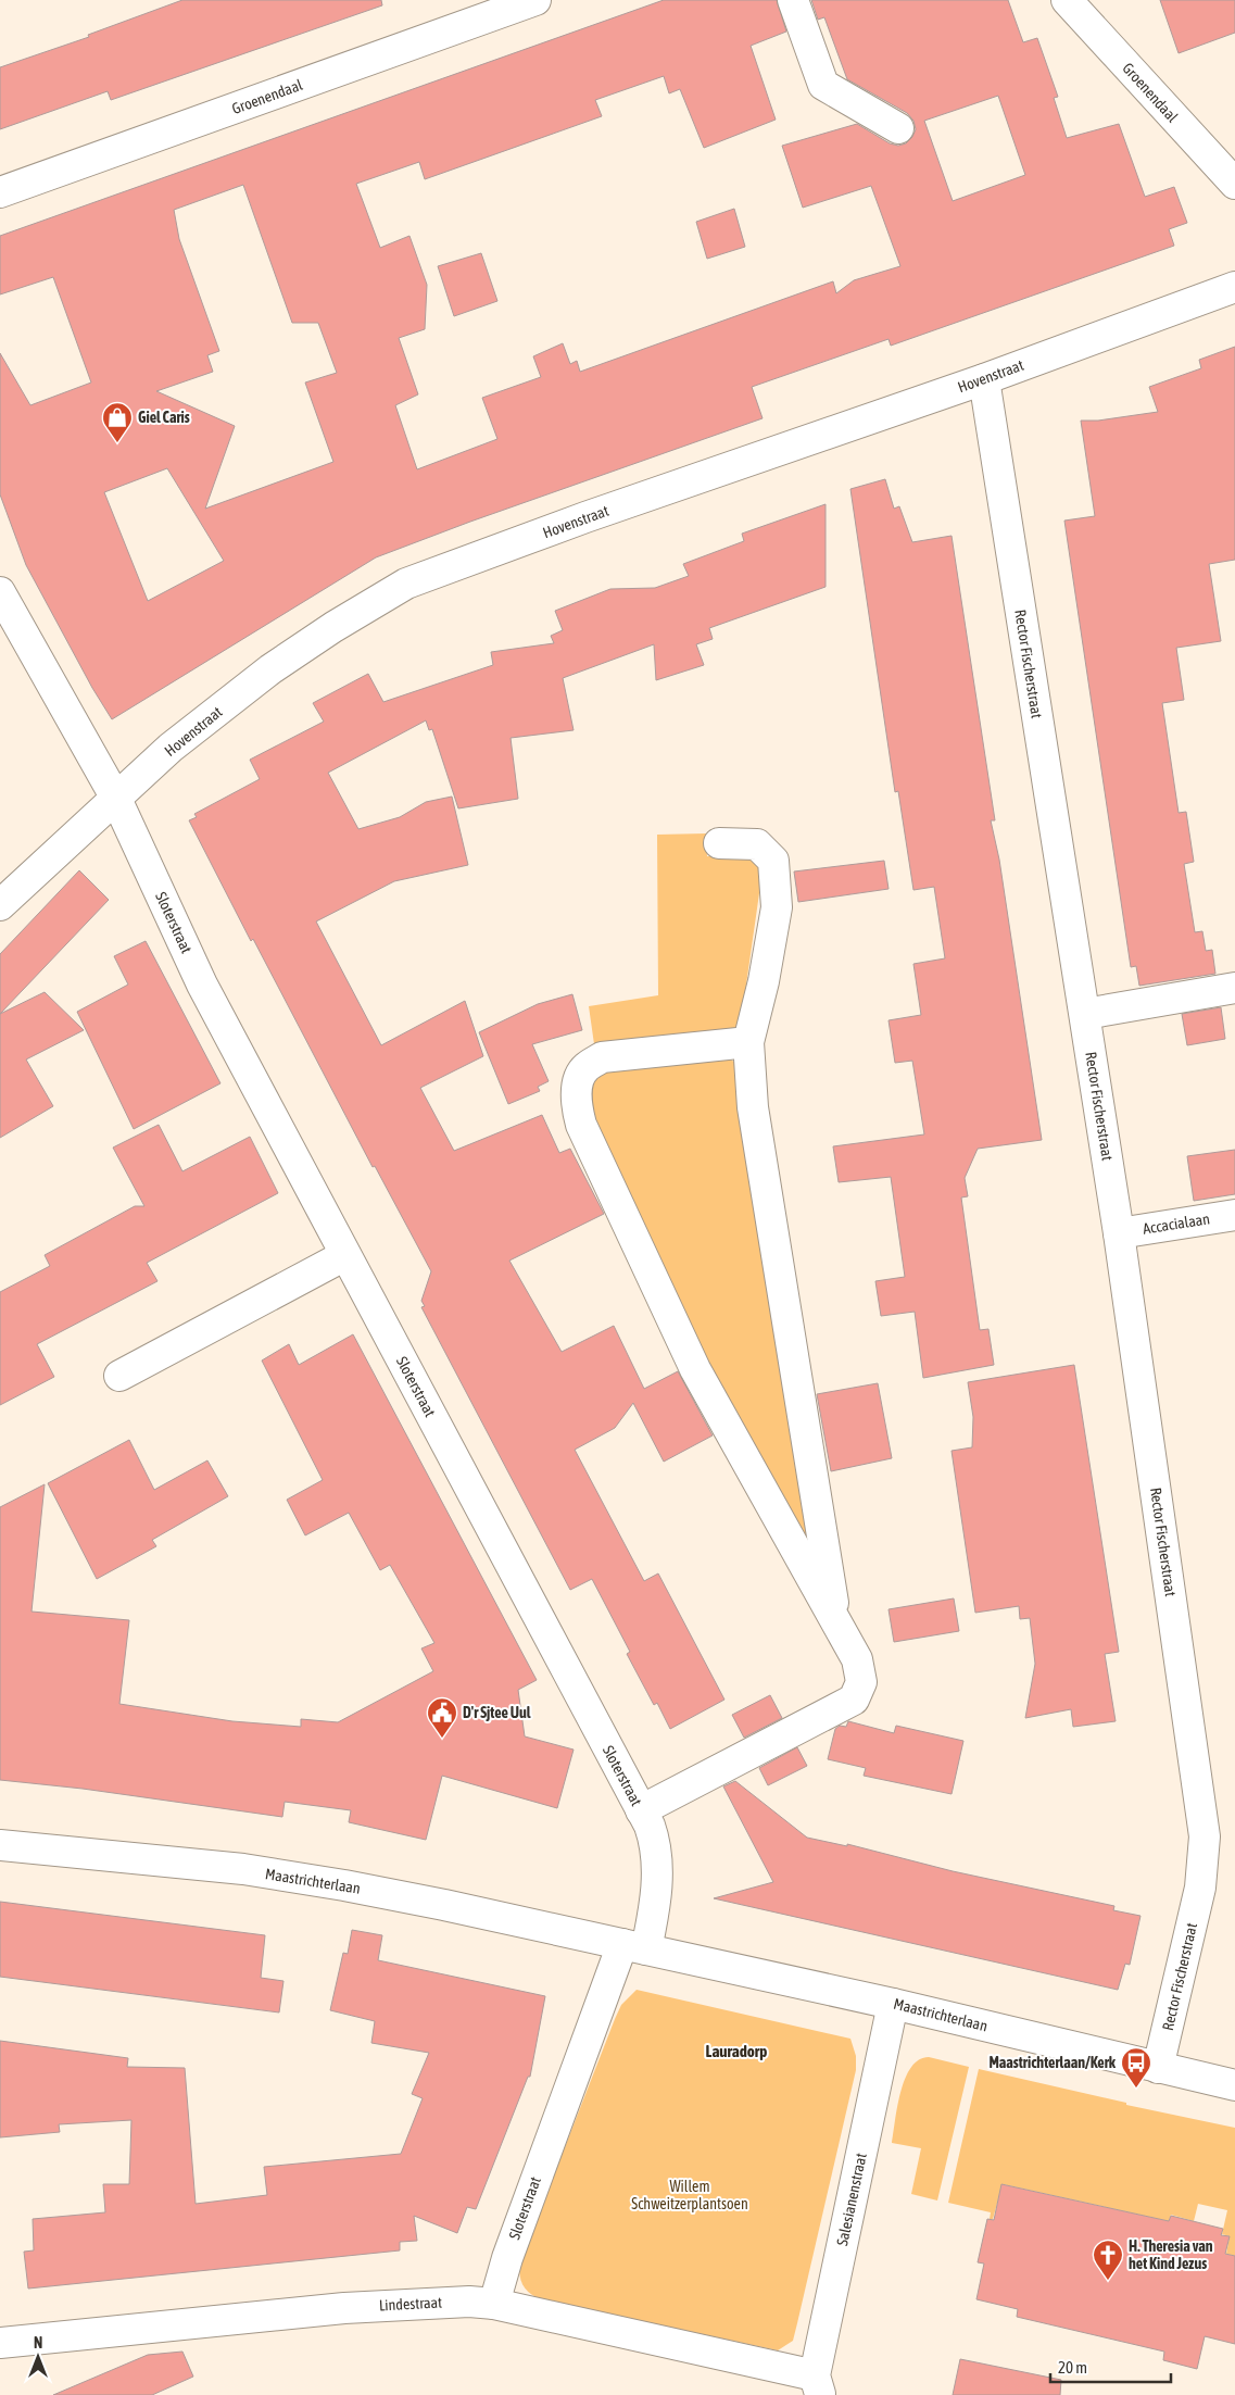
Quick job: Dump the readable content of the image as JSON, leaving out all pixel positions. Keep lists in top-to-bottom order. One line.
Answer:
{"streets":{"street":["Groenendaal","Hovenstraat","Rector Fischerstraat","Sloterstraat","Accacialaan","Maastrichterlaan","Salesianenstraat","Lindestraat"]},"crossings":[["Hovenstraat","Rector Fischerstraat"],["Hovenstraat","Sloterstraat"],["Rector Fischerstraat","Accacialaan"],["Rector Fischerstraat","Maastrichterlaan"],["Sloterstraat","Maastrichterlaan"],["Sloterstraat","Lindestraat"],["Maastrichterlaan","Salesianenstraat"],["Salesianenstraat","Lindestraat"]],"districts":["Lauradorp"],"parks":["Willem Schweitzerplantsoen"],"places":{"shop":["Giel Caris"],"public building":["D'r Sjtee Uul"],"bus stop":["Maastrichterlaan/Kerk"],"church":["H. Theresia van het Kind Jezus"]},"scale_bar":"20 m","north":"top"}
